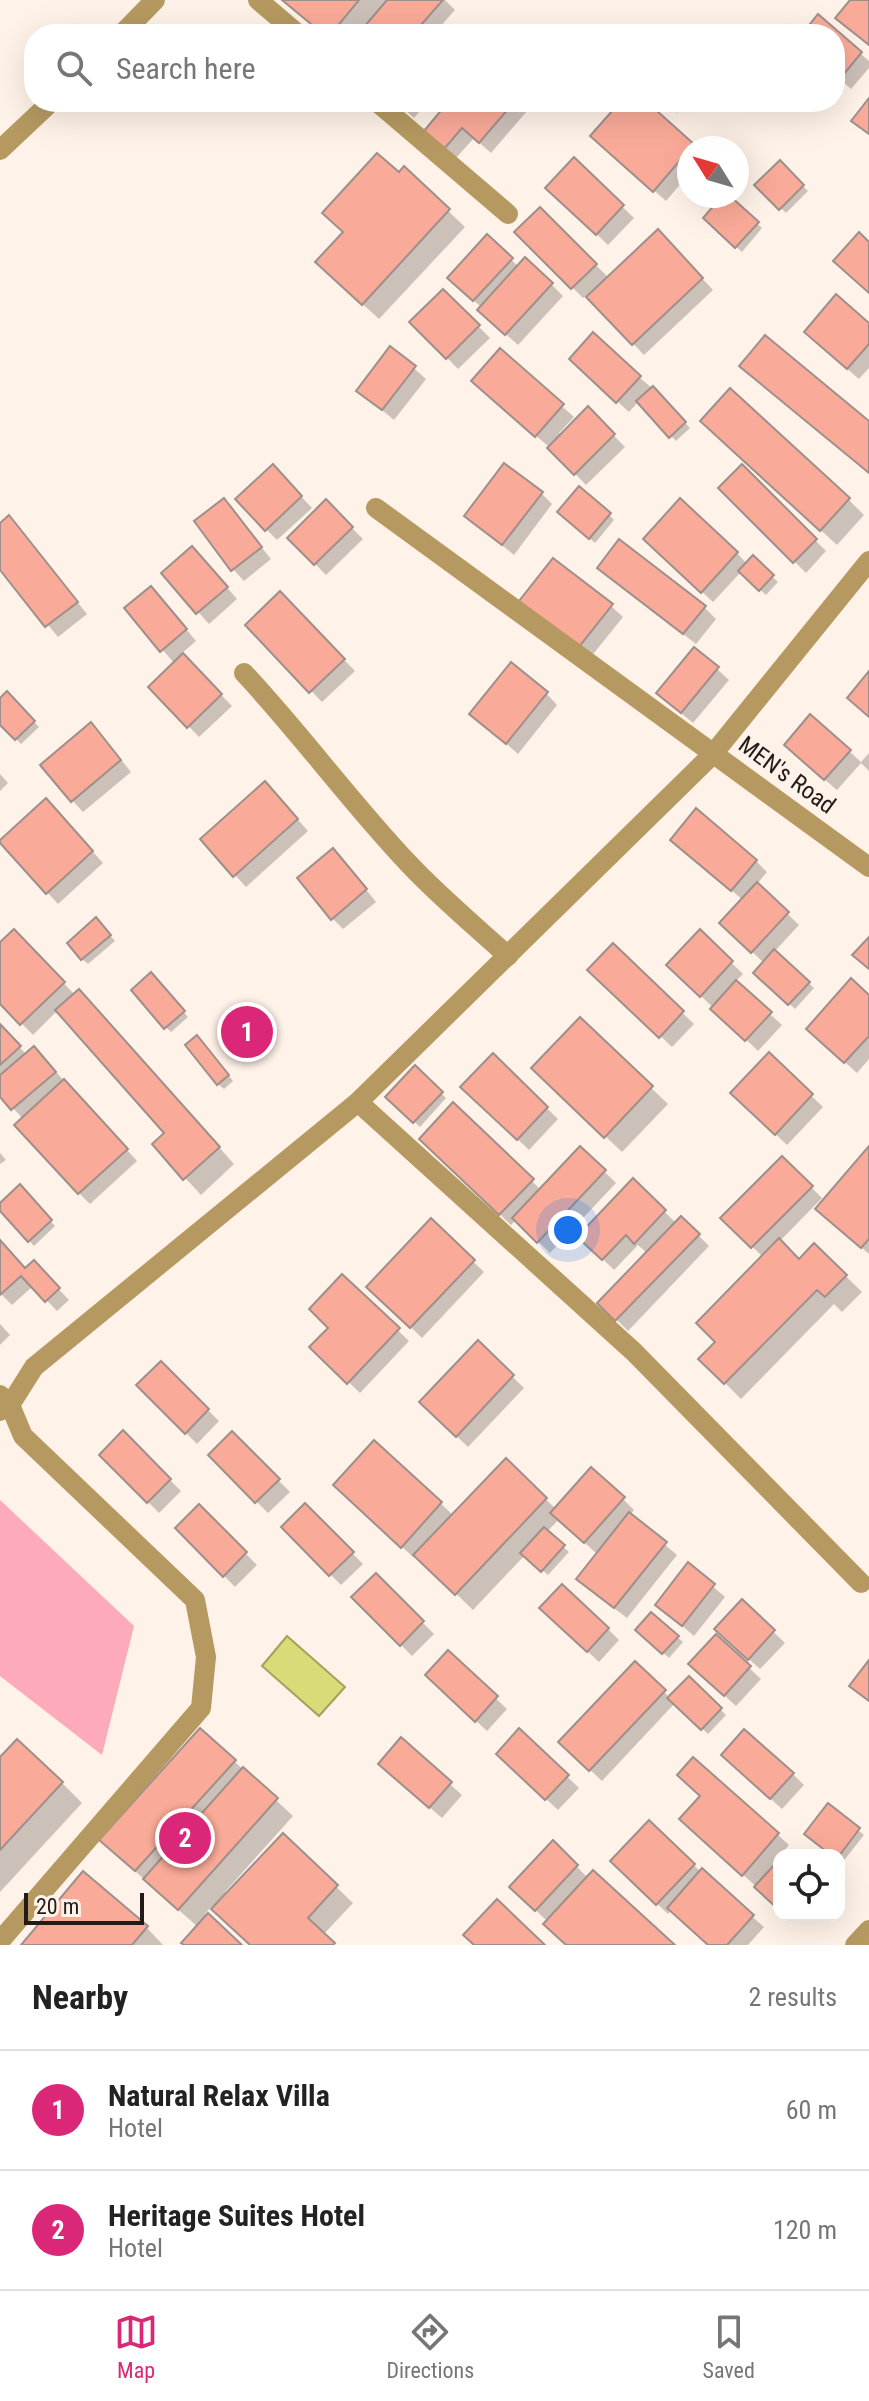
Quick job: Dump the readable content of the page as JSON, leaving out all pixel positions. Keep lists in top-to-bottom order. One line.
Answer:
{"streets":{"street":["MEN's Road"]},"scale_bar":"20 m","north":"top left","page":{"search":"Search here","pins":["1","2"],"scale":"20 m","heading":["Nearby","2 results"],"list":[{"mark":"1","name":"Natural Relax Villa","note":"Hotel","value":"60 m"},{"mark":"2","name":"Heritage Suites Hotel","note":"Hotel","value":"120 m"}],"nav":["Map","Directions","Saved"]}}
